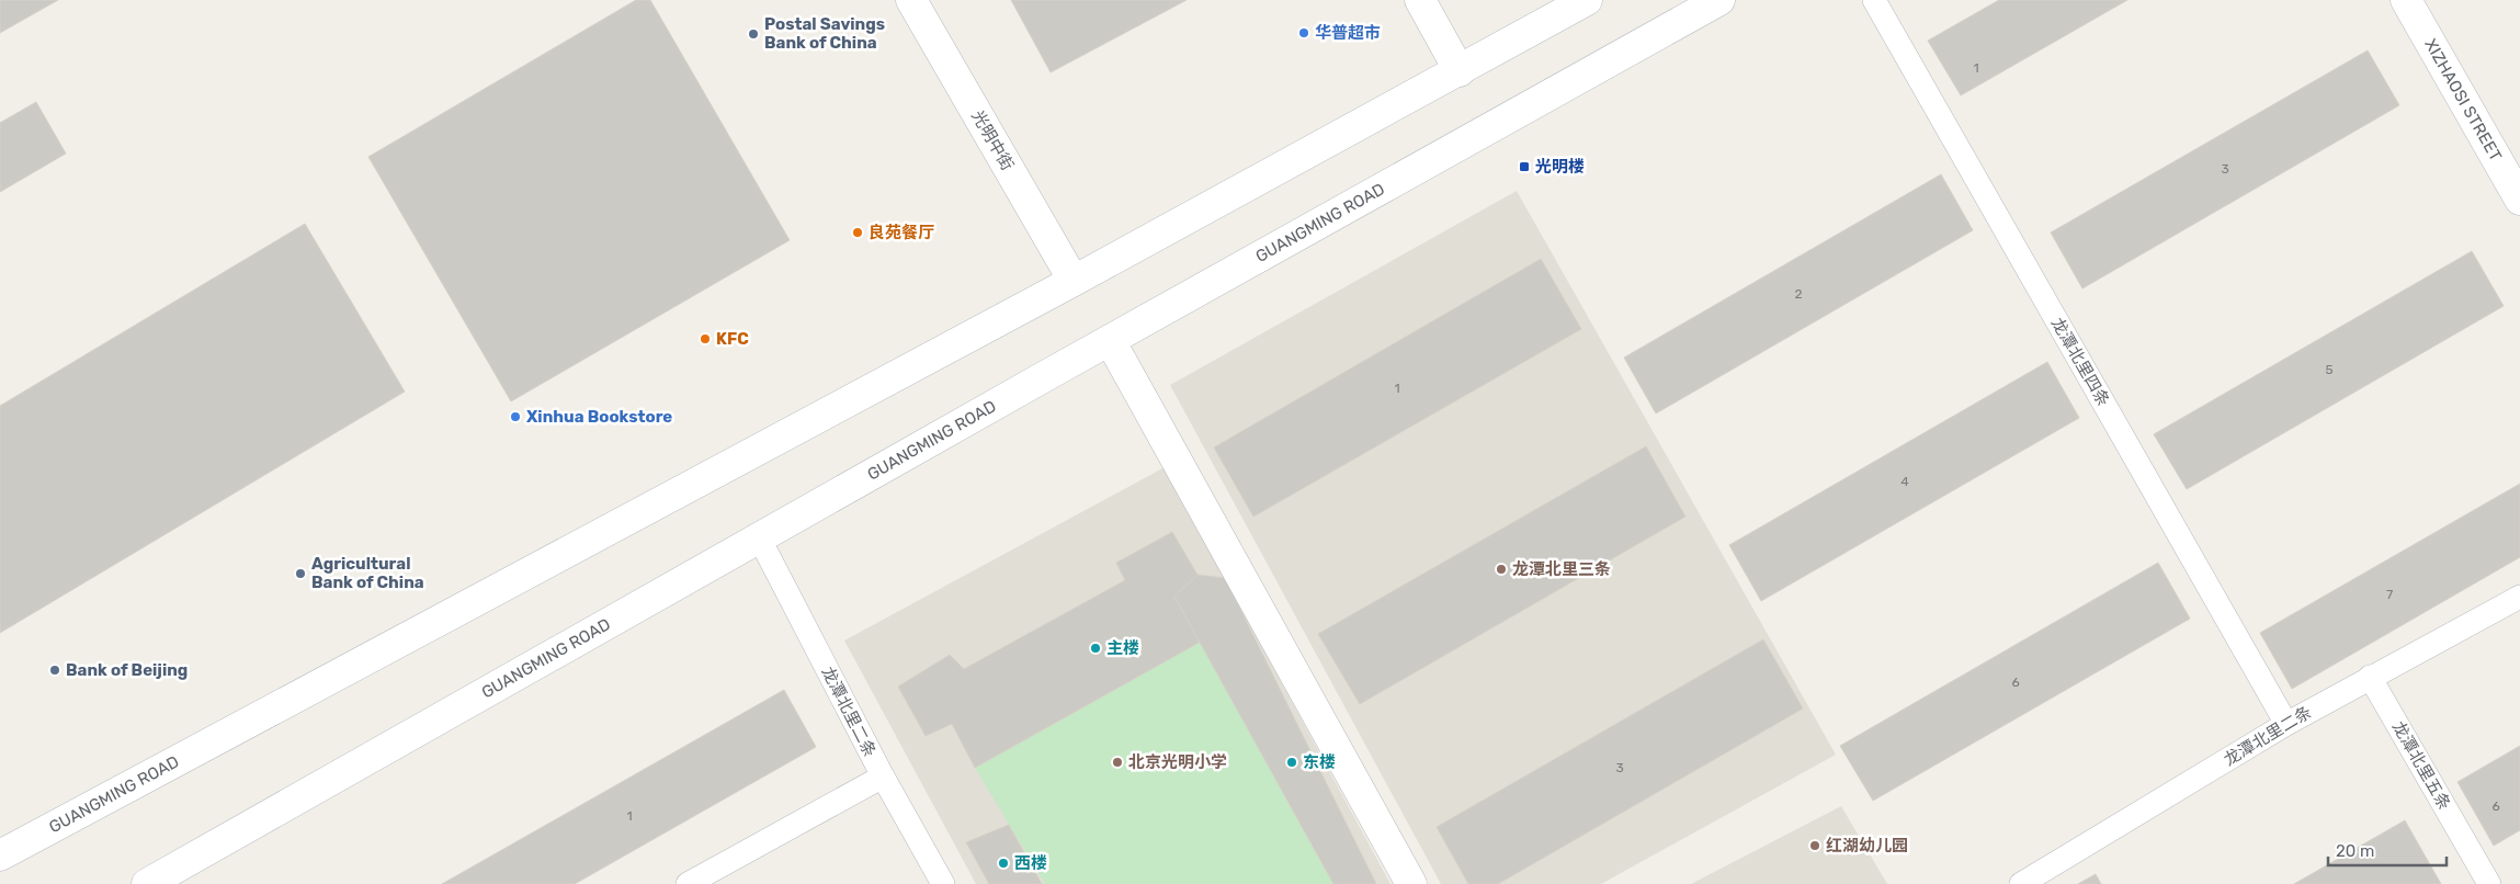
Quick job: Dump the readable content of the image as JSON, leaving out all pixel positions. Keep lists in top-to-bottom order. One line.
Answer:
{"streets":{"main road":["XIZHAOSI STREET","光明中街","GUANGMING ROAD"],"lane":["龙潭北里四条","龙潭北里二条","龙潭北里五条"]},"crossings":[["光明中街","GUANGMING ROAD"],["GUANGMING ROAD","龙潭北里二条"],["龙潭北里四条","龙潭北里二条"],["龙潭北里二条","龙潭北里五条"]],"places":{"other":["华普超市","Postal Savings Bank of China","良苑餐厅","KFC","Xinhua Bookstore","龙潭北里三条","Agricultural Bank of China","主楼","Bank of Beijing","北京光明小学","东楼","红湖幼儿园","西楼"],"transit":["光明楼"]},"house_numbers":["1","3","2","5","1","4","7","6","3","6","1"],"scale_bar":"20 m"}
